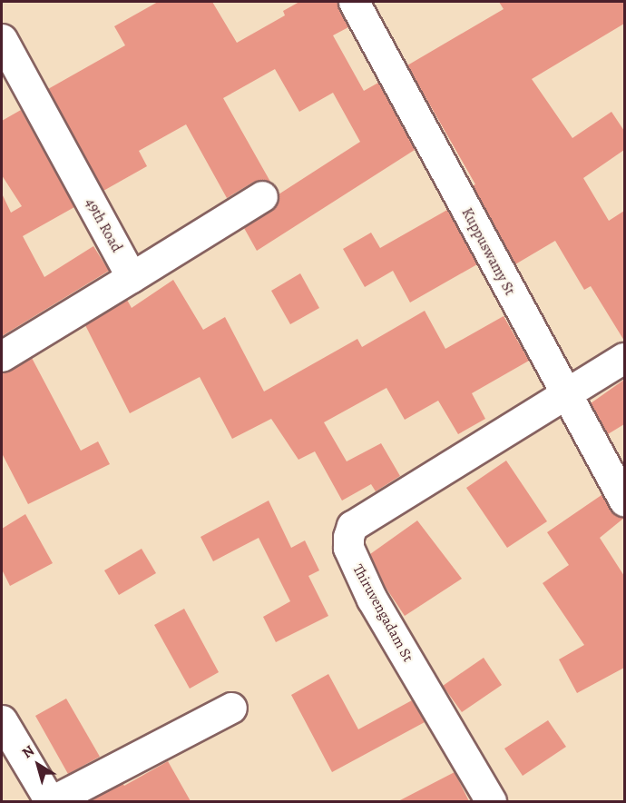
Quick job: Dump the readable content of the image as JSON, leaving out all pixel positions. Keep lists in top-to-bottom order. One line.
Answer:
{"streets":{"street":["49th Road","Kuppuswamy St","Thiruvengadam St"]},"crossings":[["Kuppuswamy St","Thiruvengadam St"]],"north":"top left"}
